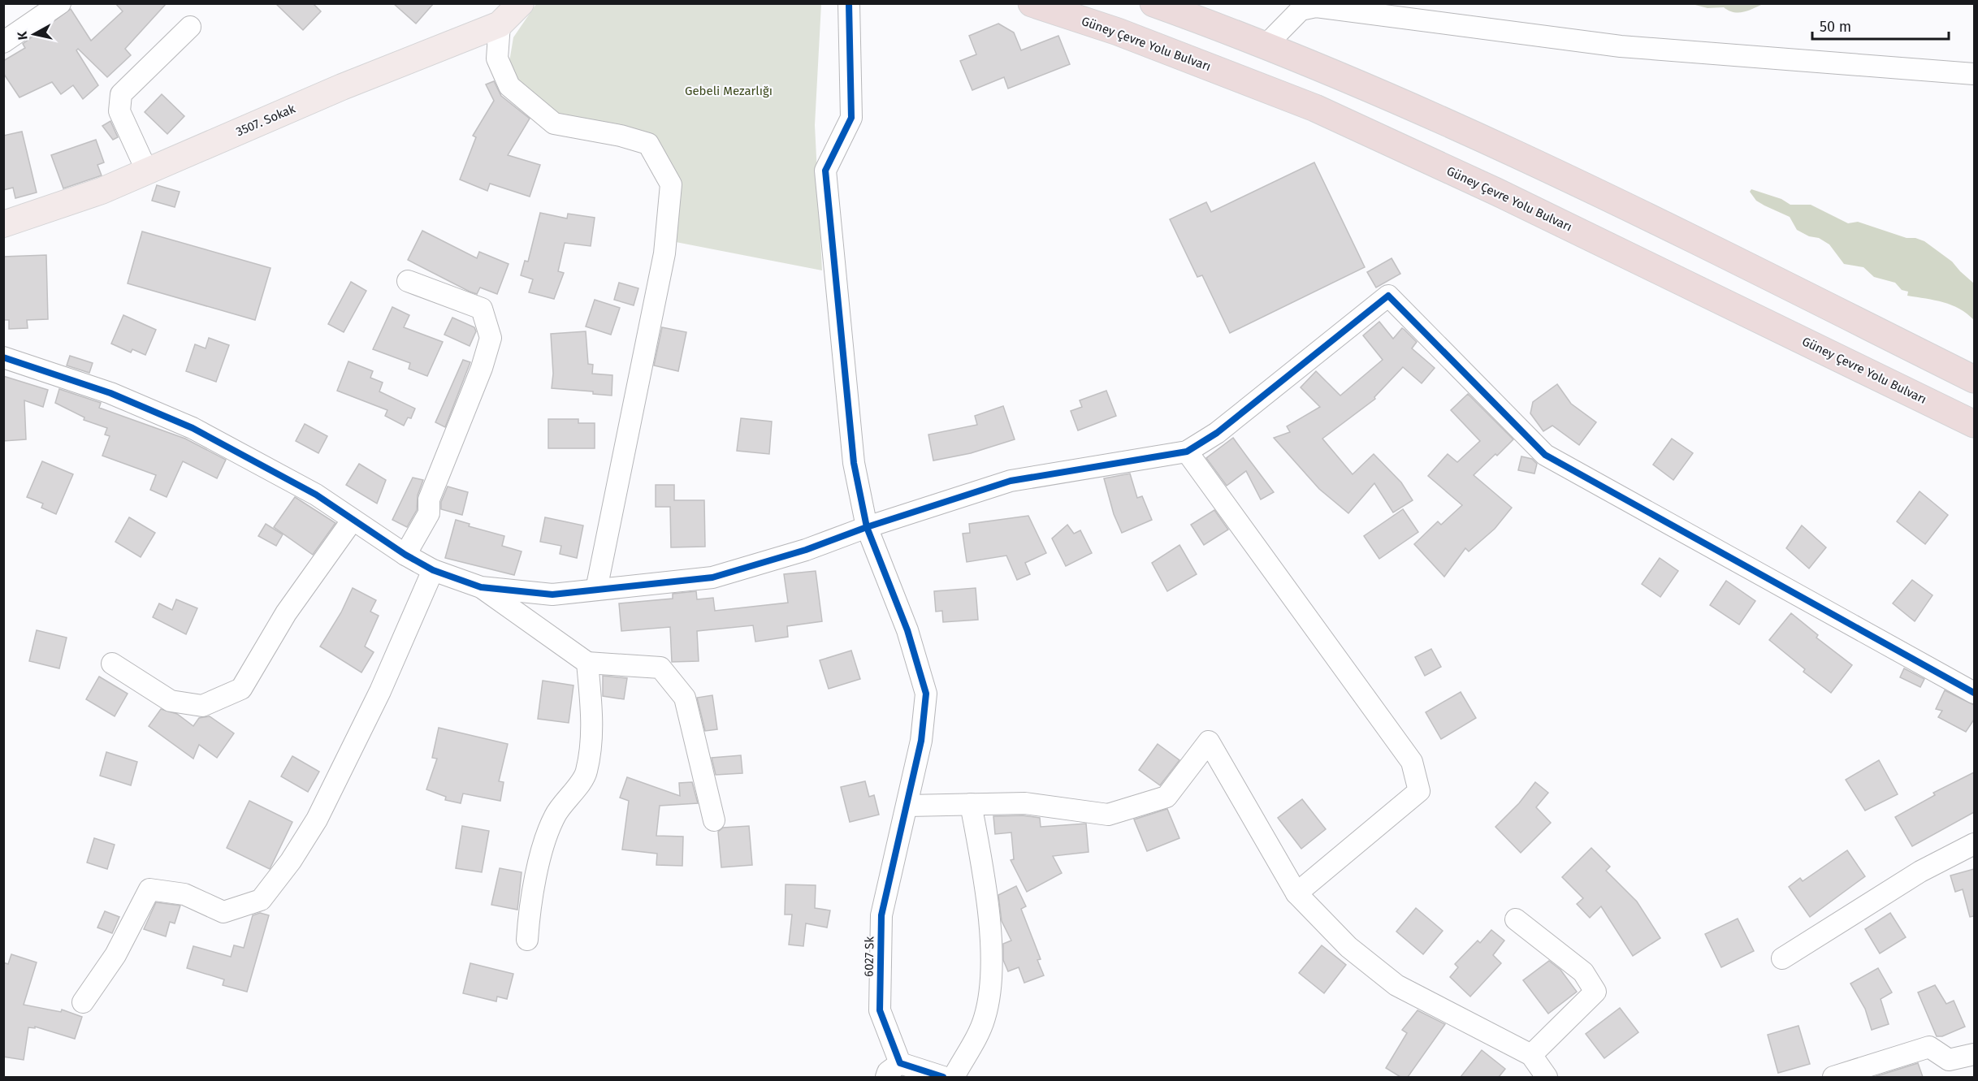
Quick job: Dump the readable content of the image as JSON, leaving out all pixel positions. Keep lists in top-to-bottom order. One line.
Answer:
{"streets":{"highway":["Güney Çevre Yolu Bulvarı"],"main road":["3507. Sokak"],"street":["6027 Sk"]},"parks":["Gebeli Mezarlığı"],"scale_bar":"50 m","north":"left"}
